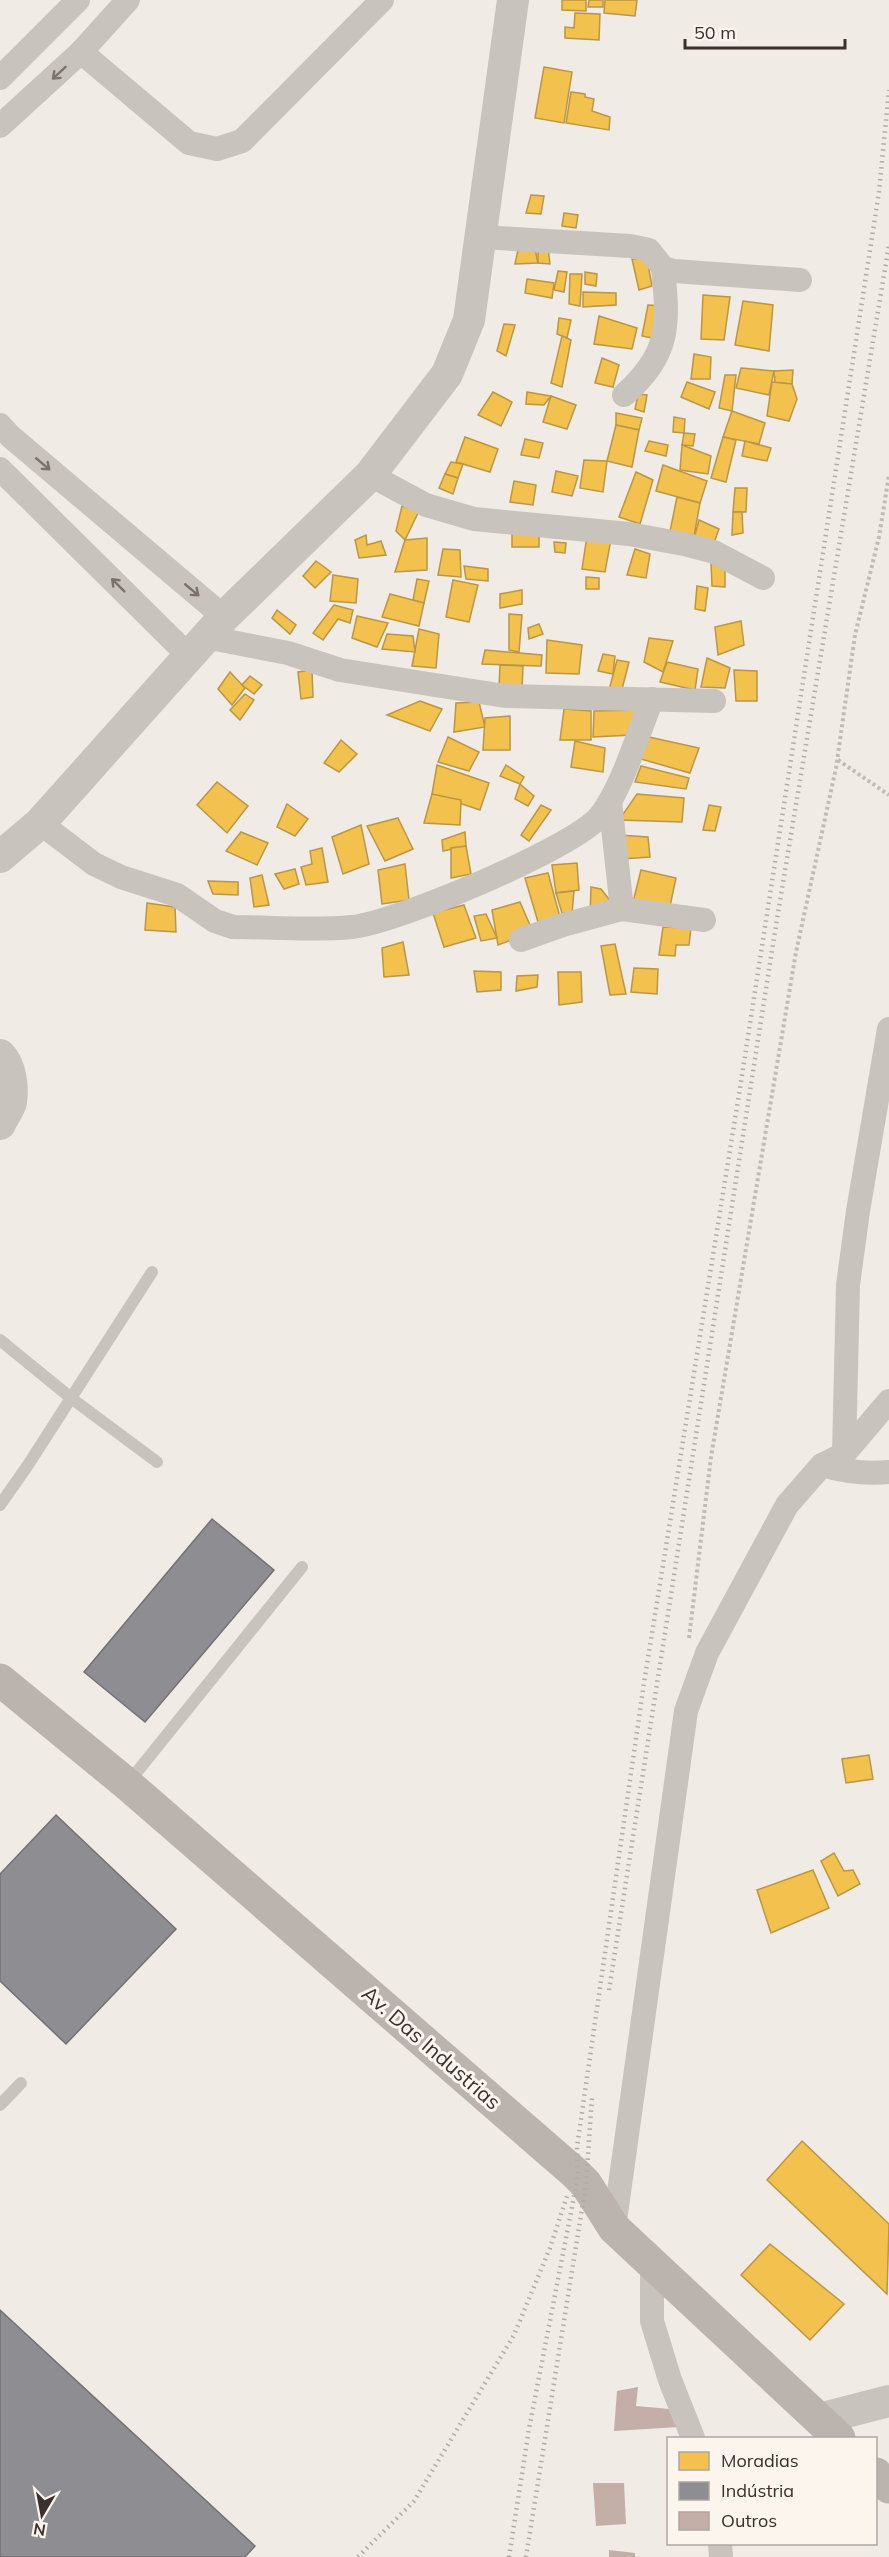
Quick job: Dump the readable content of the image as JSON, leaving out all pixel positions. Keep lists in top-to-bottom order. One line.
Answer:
{"streets":{"main road":["Av. Das Industrias"]},"legend":["Moradias","Indústria","Outros"],"scale_bar":"50 m","north":"bottom"}
